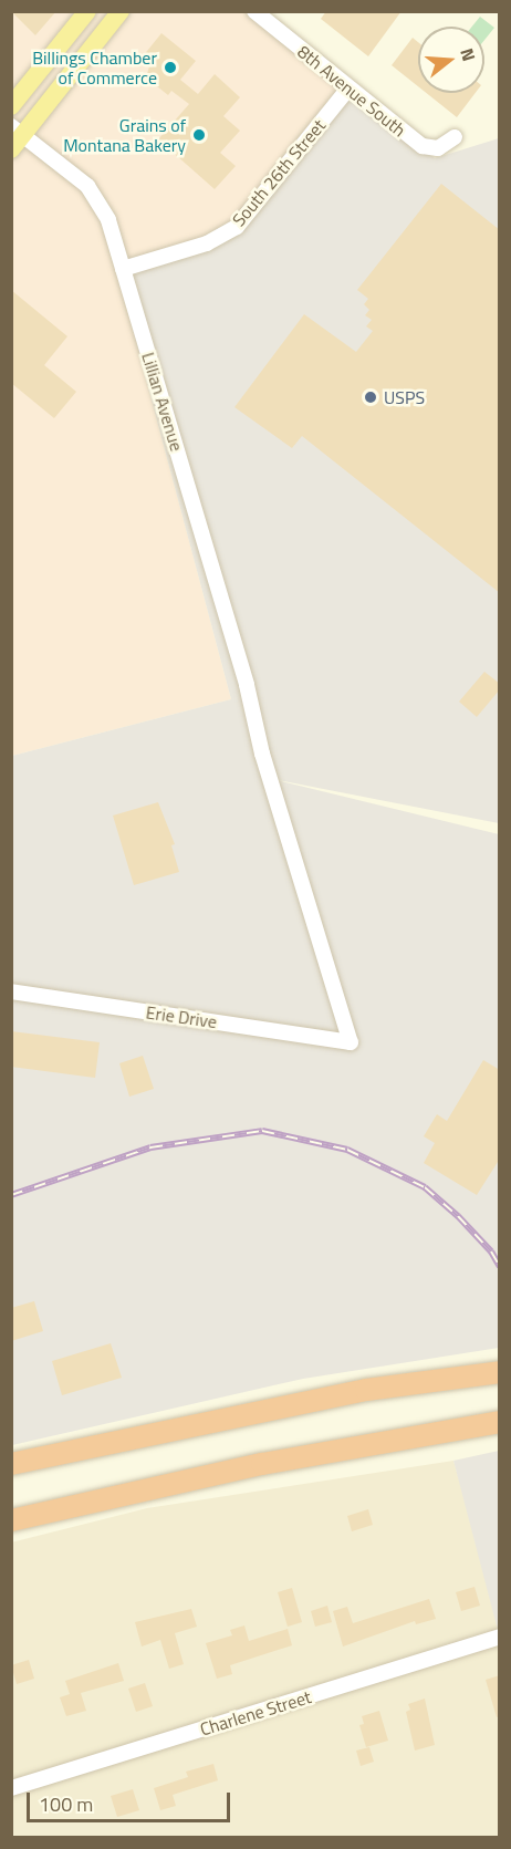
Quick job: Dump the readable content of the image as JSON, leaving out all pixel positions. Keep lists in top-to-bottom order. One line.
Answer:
{"streets":{"street":["8th Avenue South","South 26th Street","Lillian Avenue","Erie Drive","Charlene Street"]},"crossings":[["8th Avenue South","South 26th Street"],["South 26th Street","Lillian Avenue"],["Lillian Avenue","Erie Drive"]],"places":["Billings Chamber of Commerce","Grains of Montana Bakery","USPS"],"scale_bar":"100 m","north":"right"}
